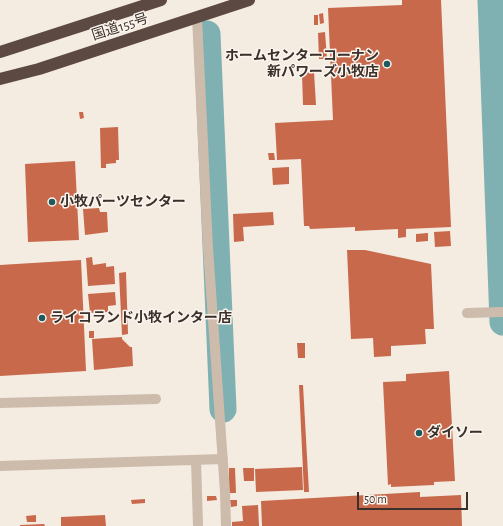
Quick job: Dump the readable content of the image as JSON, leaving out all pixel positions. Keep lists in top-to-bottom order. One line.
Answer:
{"streets":{"highway":["国道155号"]},"places":["ホームセンターコーナン 新パワーズ小牧店","小牧パーツセンター","ライコランド小牧インター店","ダイソー"],"scale_bar":"50 m"}
